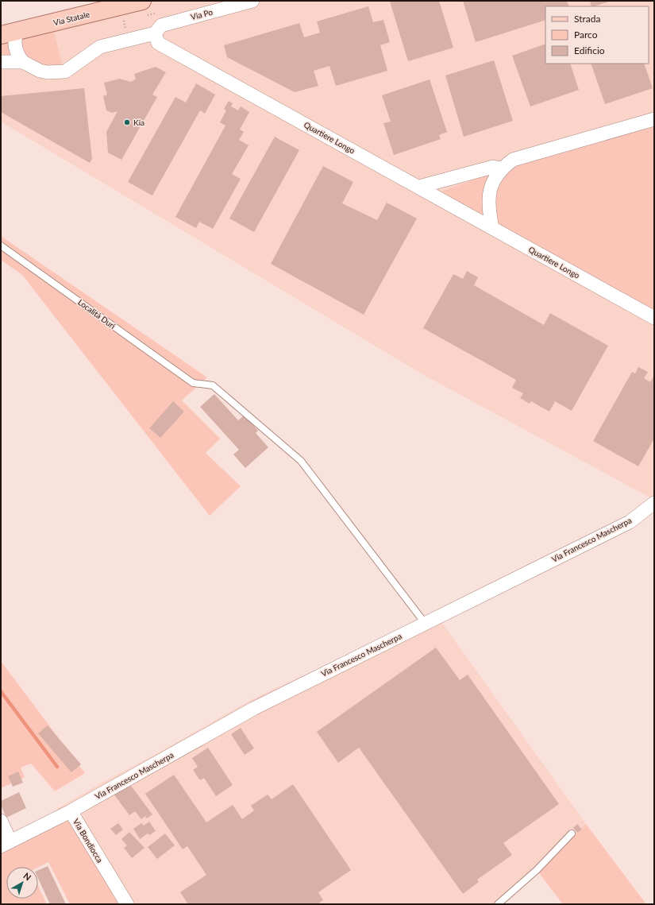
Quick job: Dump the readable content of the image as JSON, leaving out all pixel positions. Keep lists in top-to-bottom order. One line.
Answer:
{"streets":{"main road":["Via Statale"],"street":["Via Po","Quartiere Longo","Via Francesco Mascherpa","Via Bondiocca"],"lane":["Località Duri"]},"crossings":[["Via Po","Quartiere Longo"],["Località Duri","Via Francesco Mascherpa"],["Via Francesco Mascherpa","Via Bondiocca"]],"places":["Kia"],"legend":["Strada","Parco","Edificio"],"north":"top right"}
